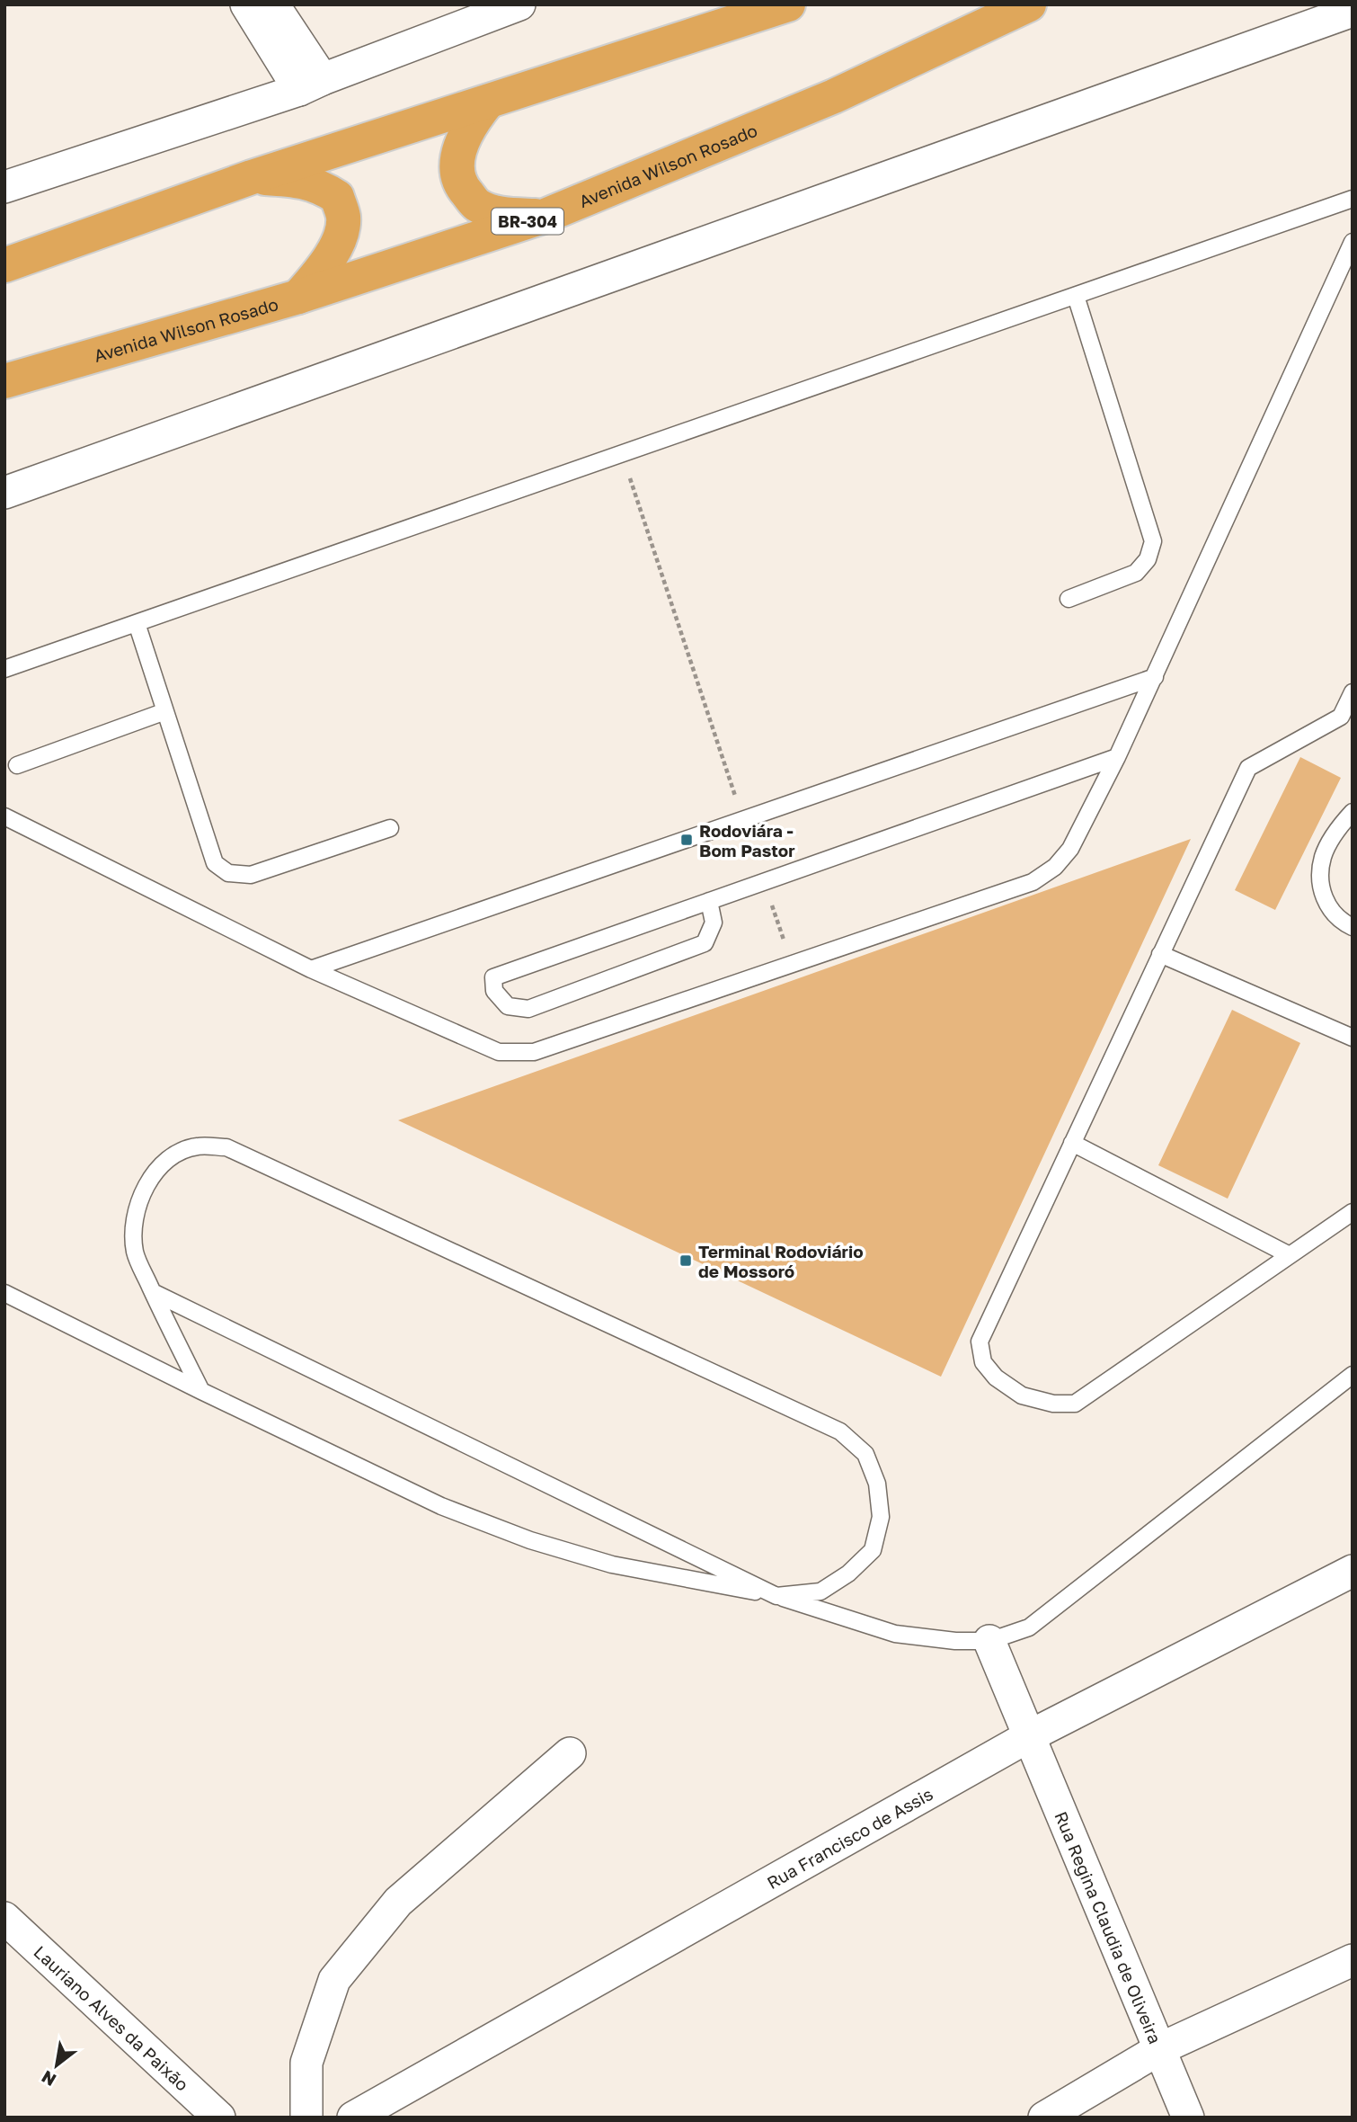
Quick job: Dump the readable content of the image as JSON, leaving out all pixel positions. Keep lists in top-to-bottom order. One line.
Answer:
{"streets":{"highway":["Avenida Wilson Rosado","BR-304"],"street":["Rua Francisco de Assis","Rua Regina Claudia de Oliveira","Lauriano Alves da Paixão"]},"crossings":[["Rua Francisco de Assis","Rua Regina Claudia de Oliveira"]],"places":{"transit":["Rodoviára - Bom Pastor","Terminal Rodoviário de Mossoró"]},"north":"bottom left"}
